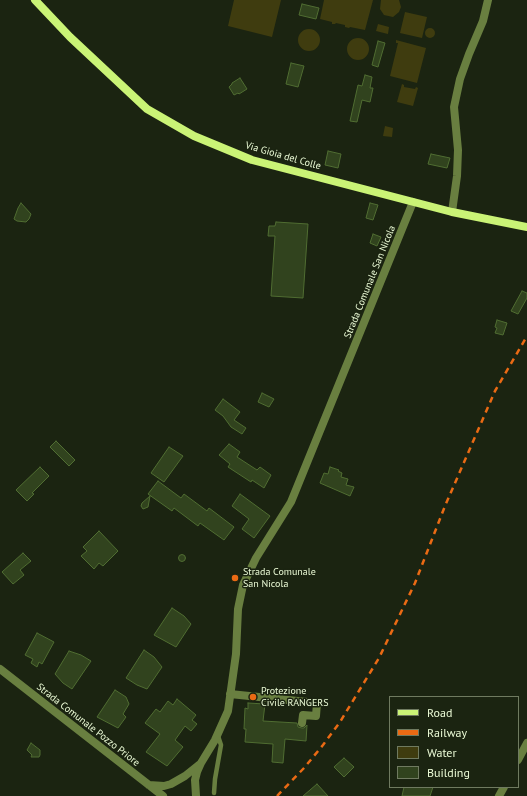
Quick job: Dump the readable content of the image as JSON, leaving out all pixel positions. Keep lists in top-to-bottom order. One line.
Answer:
{"streets":{"main road":["Via Gioia del Colle"],"street":["Strada Comunale San Nicola","Strada Comunale Pozzo Priore"]},"crossings":[["Via Gioia del Colle","Strada Comunale San Nicola"]],"places":["Strada Comunale San Nicola","Protezione Civile RANGERS"],"legend":["Road","Railway","Water","Building"]}
